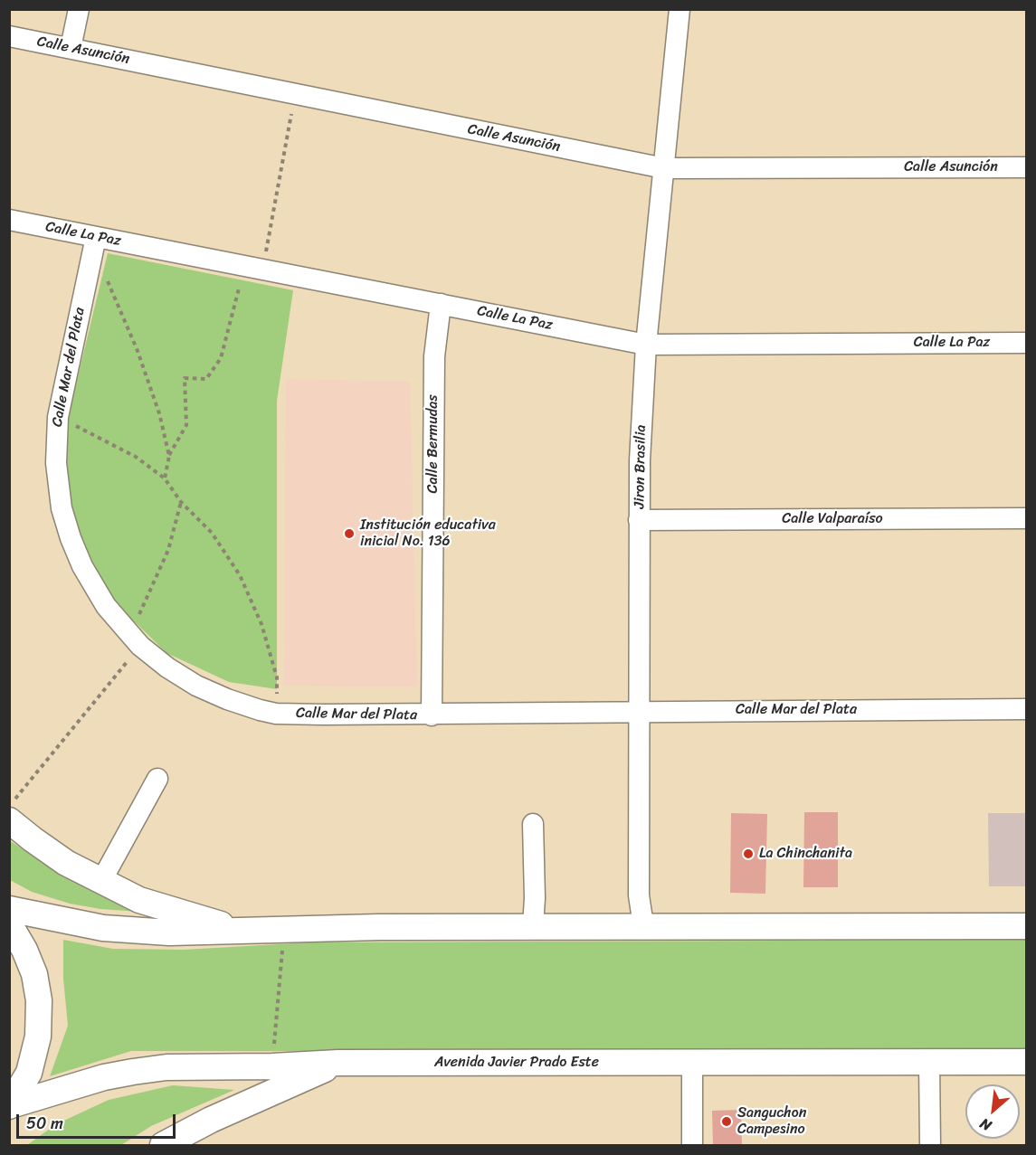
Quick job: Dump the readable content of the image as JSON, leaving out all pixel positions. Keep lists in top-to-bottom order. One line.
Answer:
{"streets":{"main road":["Avenida Javier Prado Este"],"street":["Calle Asunción","Calle La Paz","Calle Mar del Plata","Calle Bermudas","Jiron Brasilia","Calle Valparaíso"]},"crossings":[["Calle Asunción","Jiron Brasilia"],["Calle La Paz","Calle Mar del Plata"],["Calle La Paz","Calle Bermudas"],["Calle La Paz","Jiron Brasilia"],["Calle Mar del Plata","Calle Bermudas"],["Calle Mar del Plata","Jiron Brasilia"],["Jiron Brasilia","Calle Valparaíso"]],"places":["Institución educativa inicial No. 136","La Chinchanita","Sanguchon Campesino"],"scale_bar":"50 m","north":"bottom left"}
